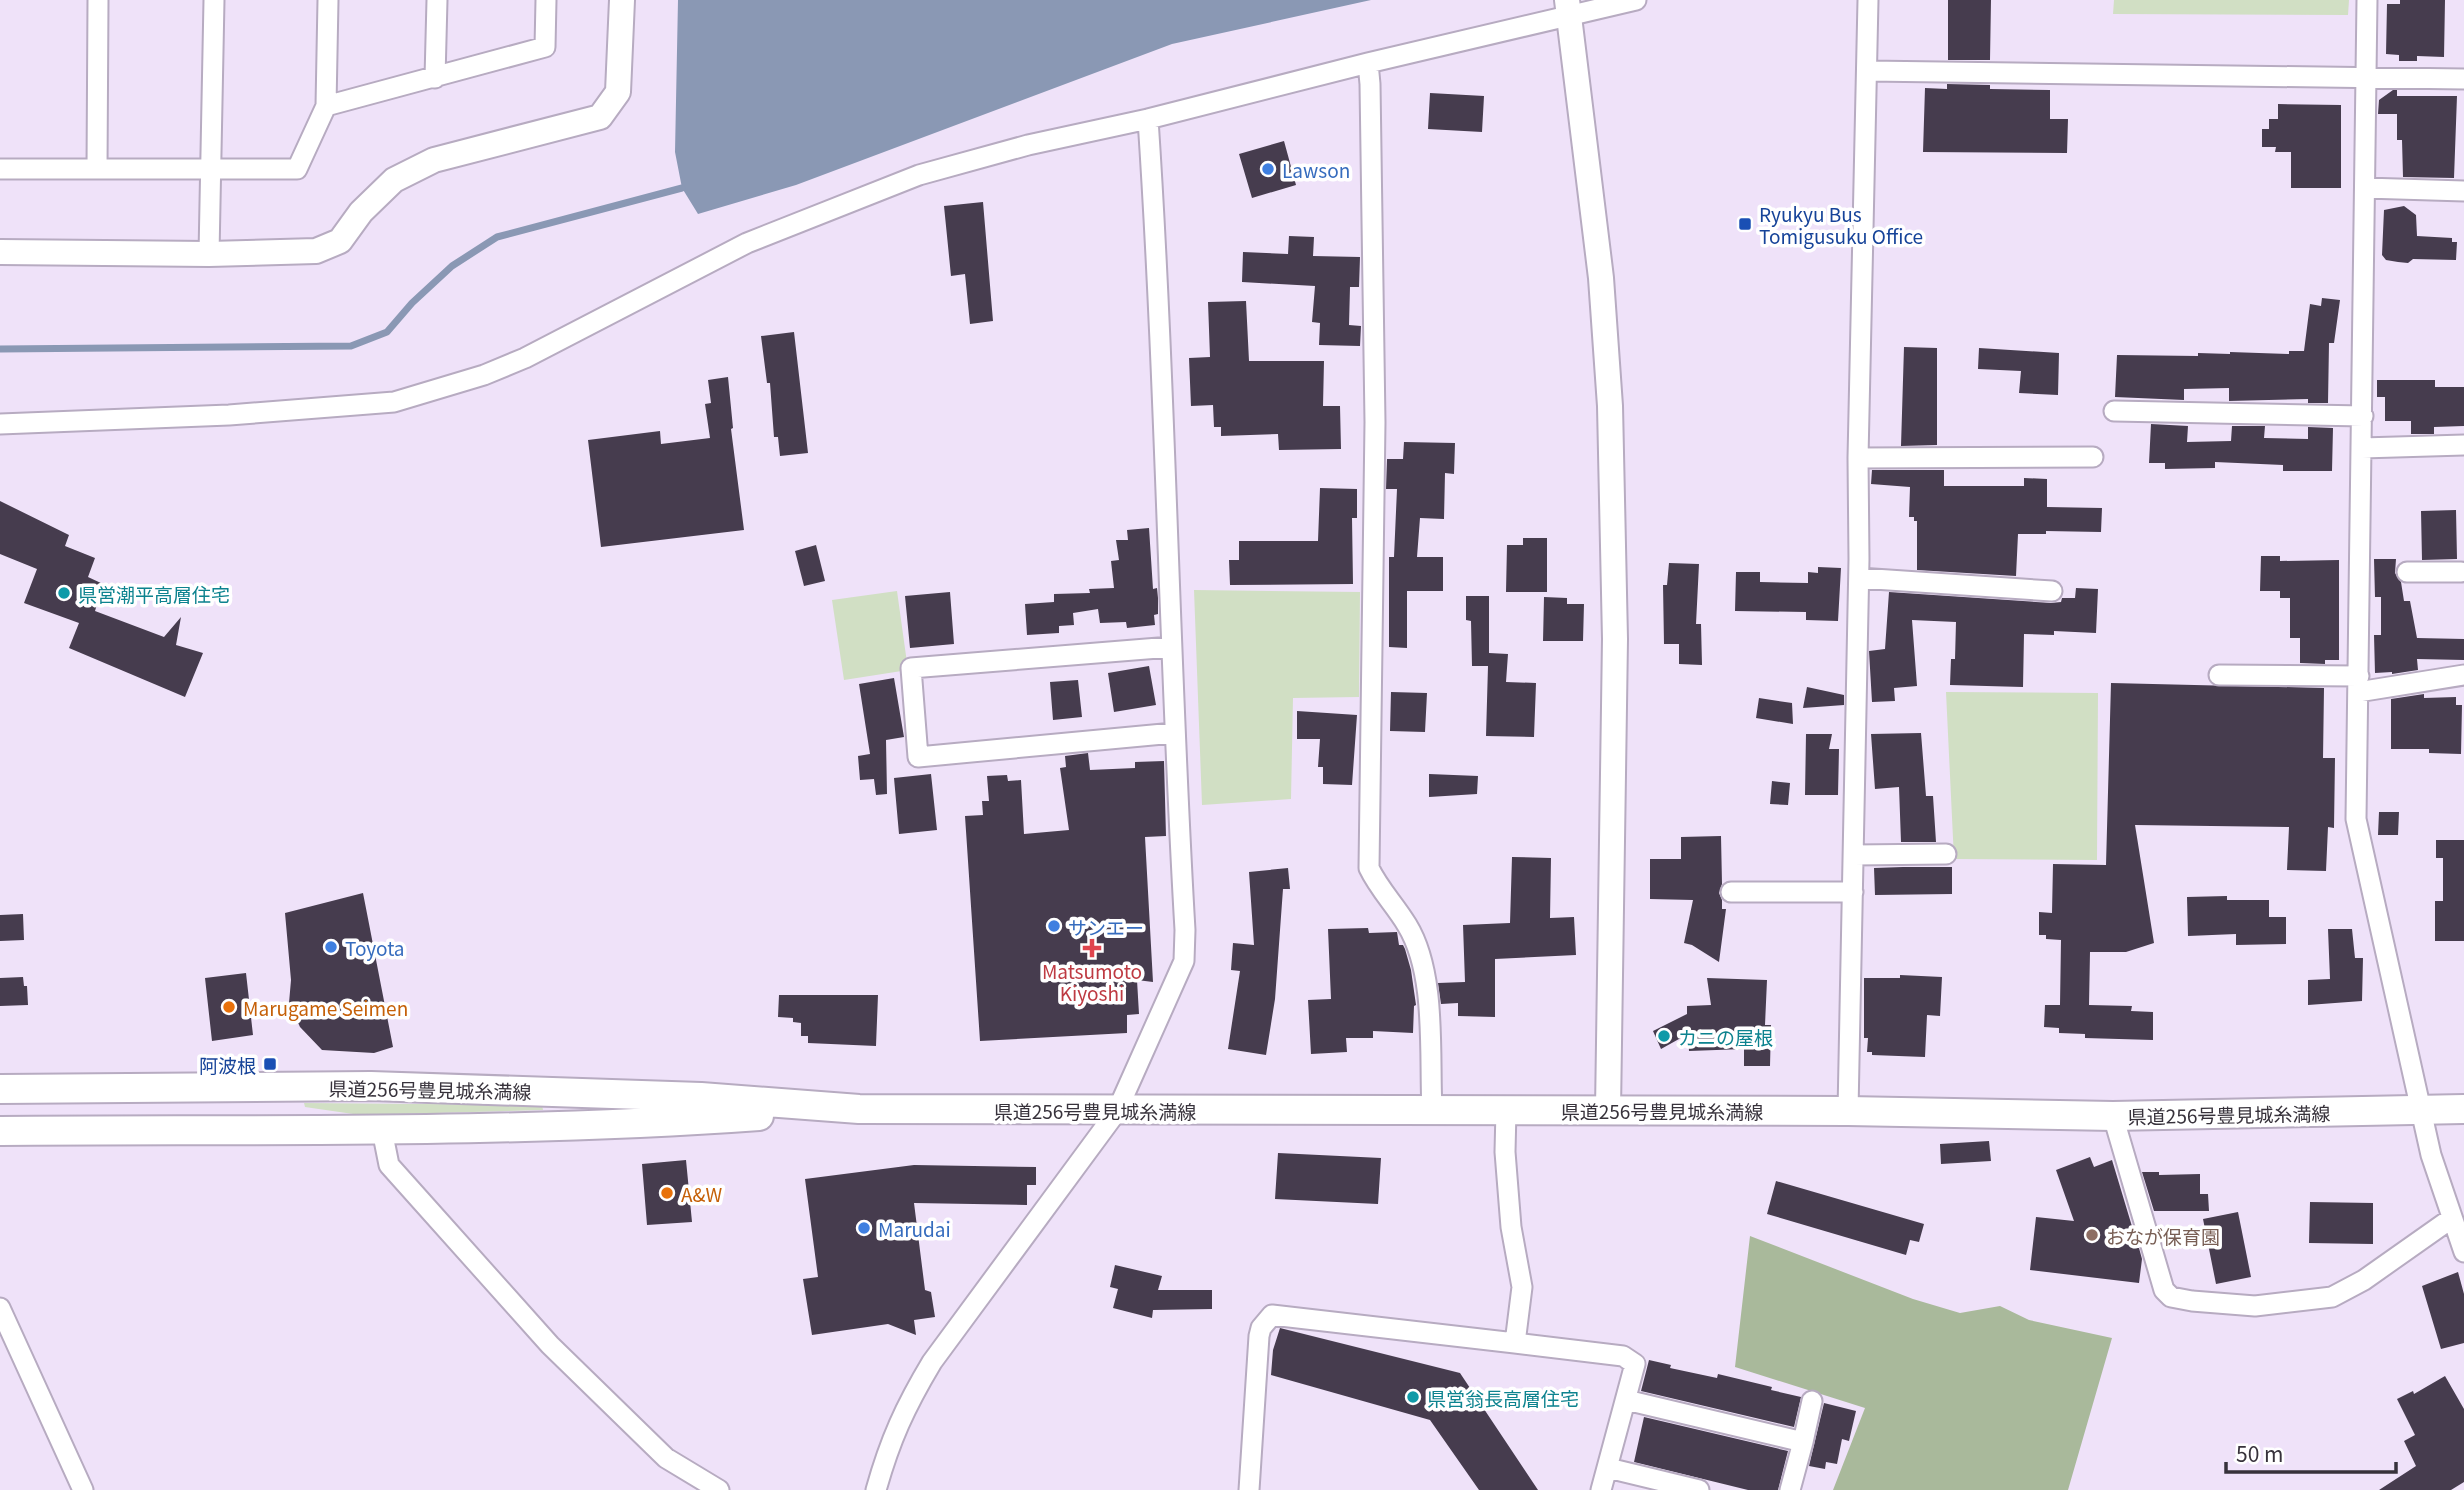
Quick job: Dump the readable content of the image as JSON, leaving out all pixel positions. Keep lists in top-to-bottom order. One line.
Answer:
{"streets":{"main road":["県道256号豊見城糸満線"]},"places":{"other":["Lawson","県営潮平高層住宅","サンエー","Toyota","Marugame Seimen","カニの屋根","A&W","Marudai","おなが保育園","県営翁長高層住宅"],"transit":["Ryukyu Bus Tomigusuku Office","阿波根"],"health":["Matsumoto Kiyoshi"]},"scale_bar":"50 m"}
